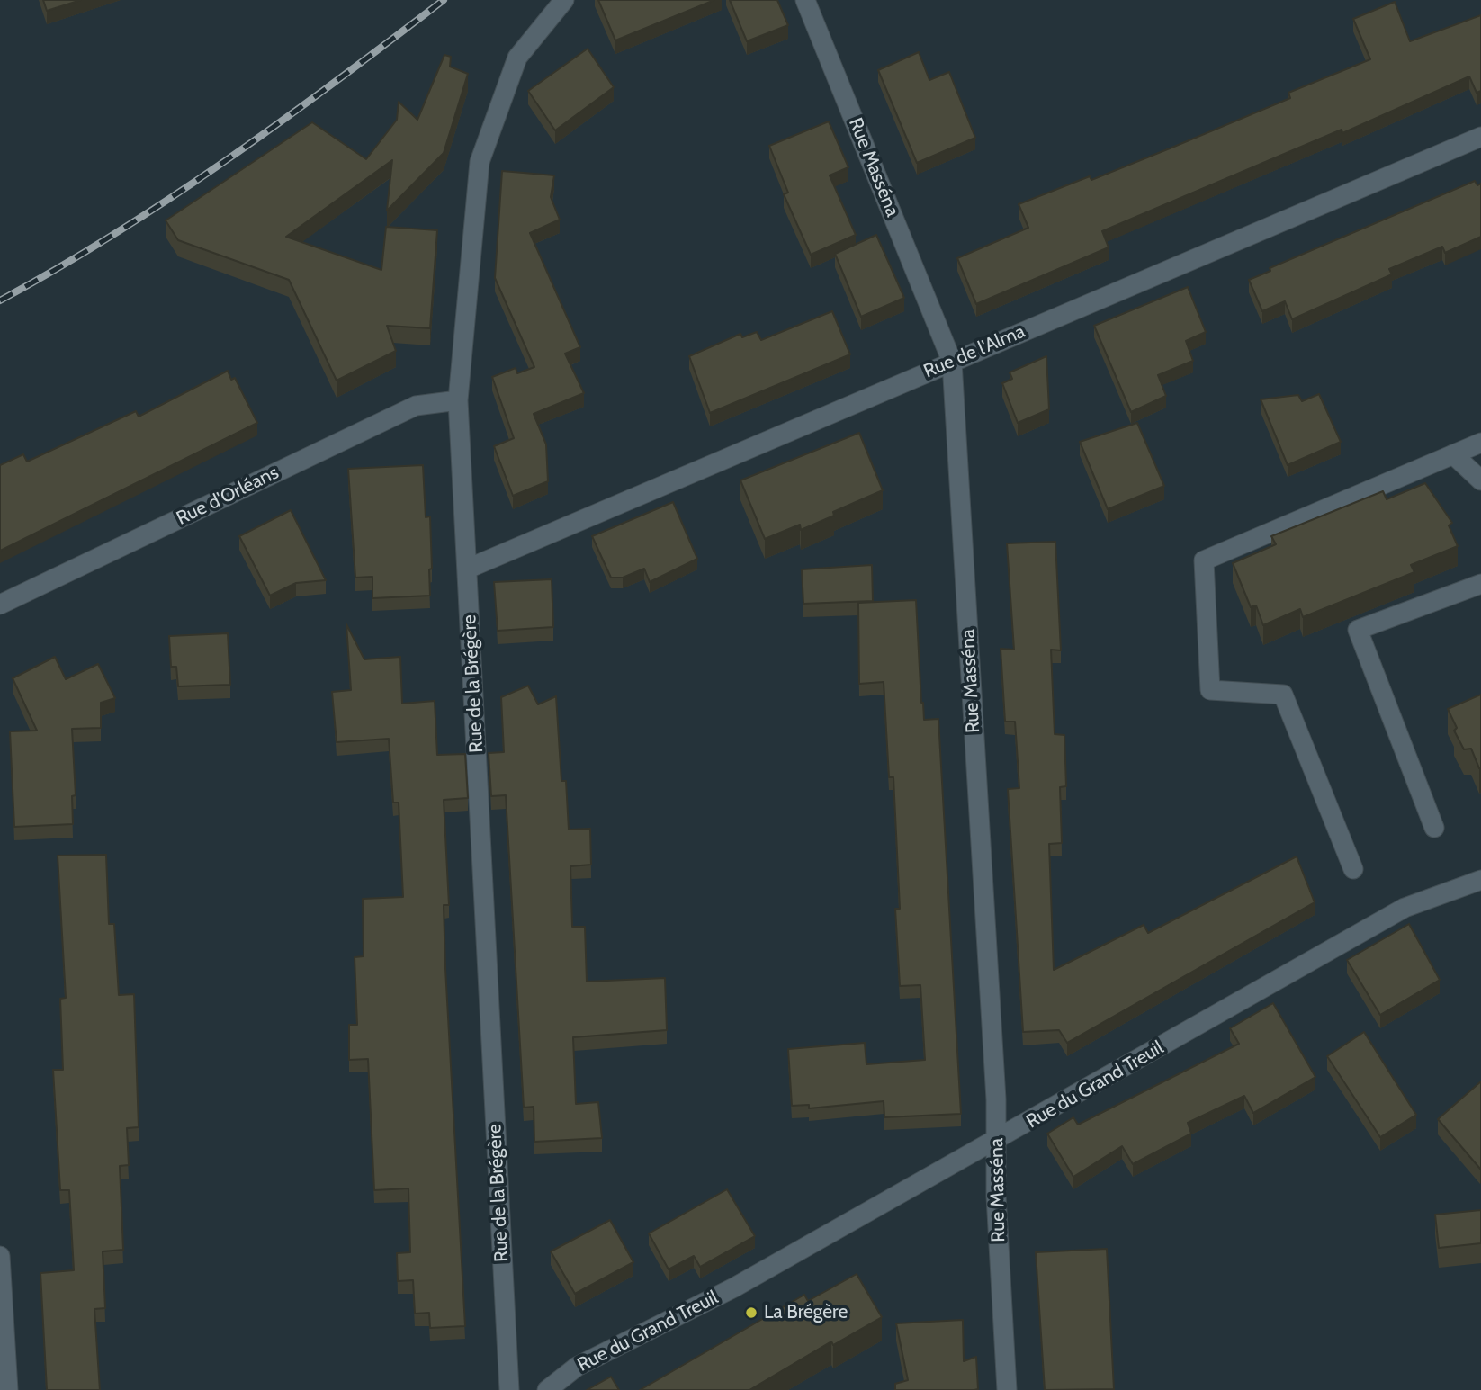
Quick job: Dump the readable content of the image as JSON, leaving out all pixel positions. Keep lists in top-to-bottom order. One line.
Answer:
{"streets":{"street":["Rue Masséna","Rue de l'Alma","Rue d'Orléans","Rue de la Brégère","Rue du Grand Treuil"]},"crossings":[["Rue Masséna","Rue de l'Alma"],["Rue Masséna","Rue du Grand Treuil"],["Rue de l'Alma","Rue de la Brégère"],["Rue d'Orléans","Rue de la Brégère"]],"places":["La Brégère"]}
